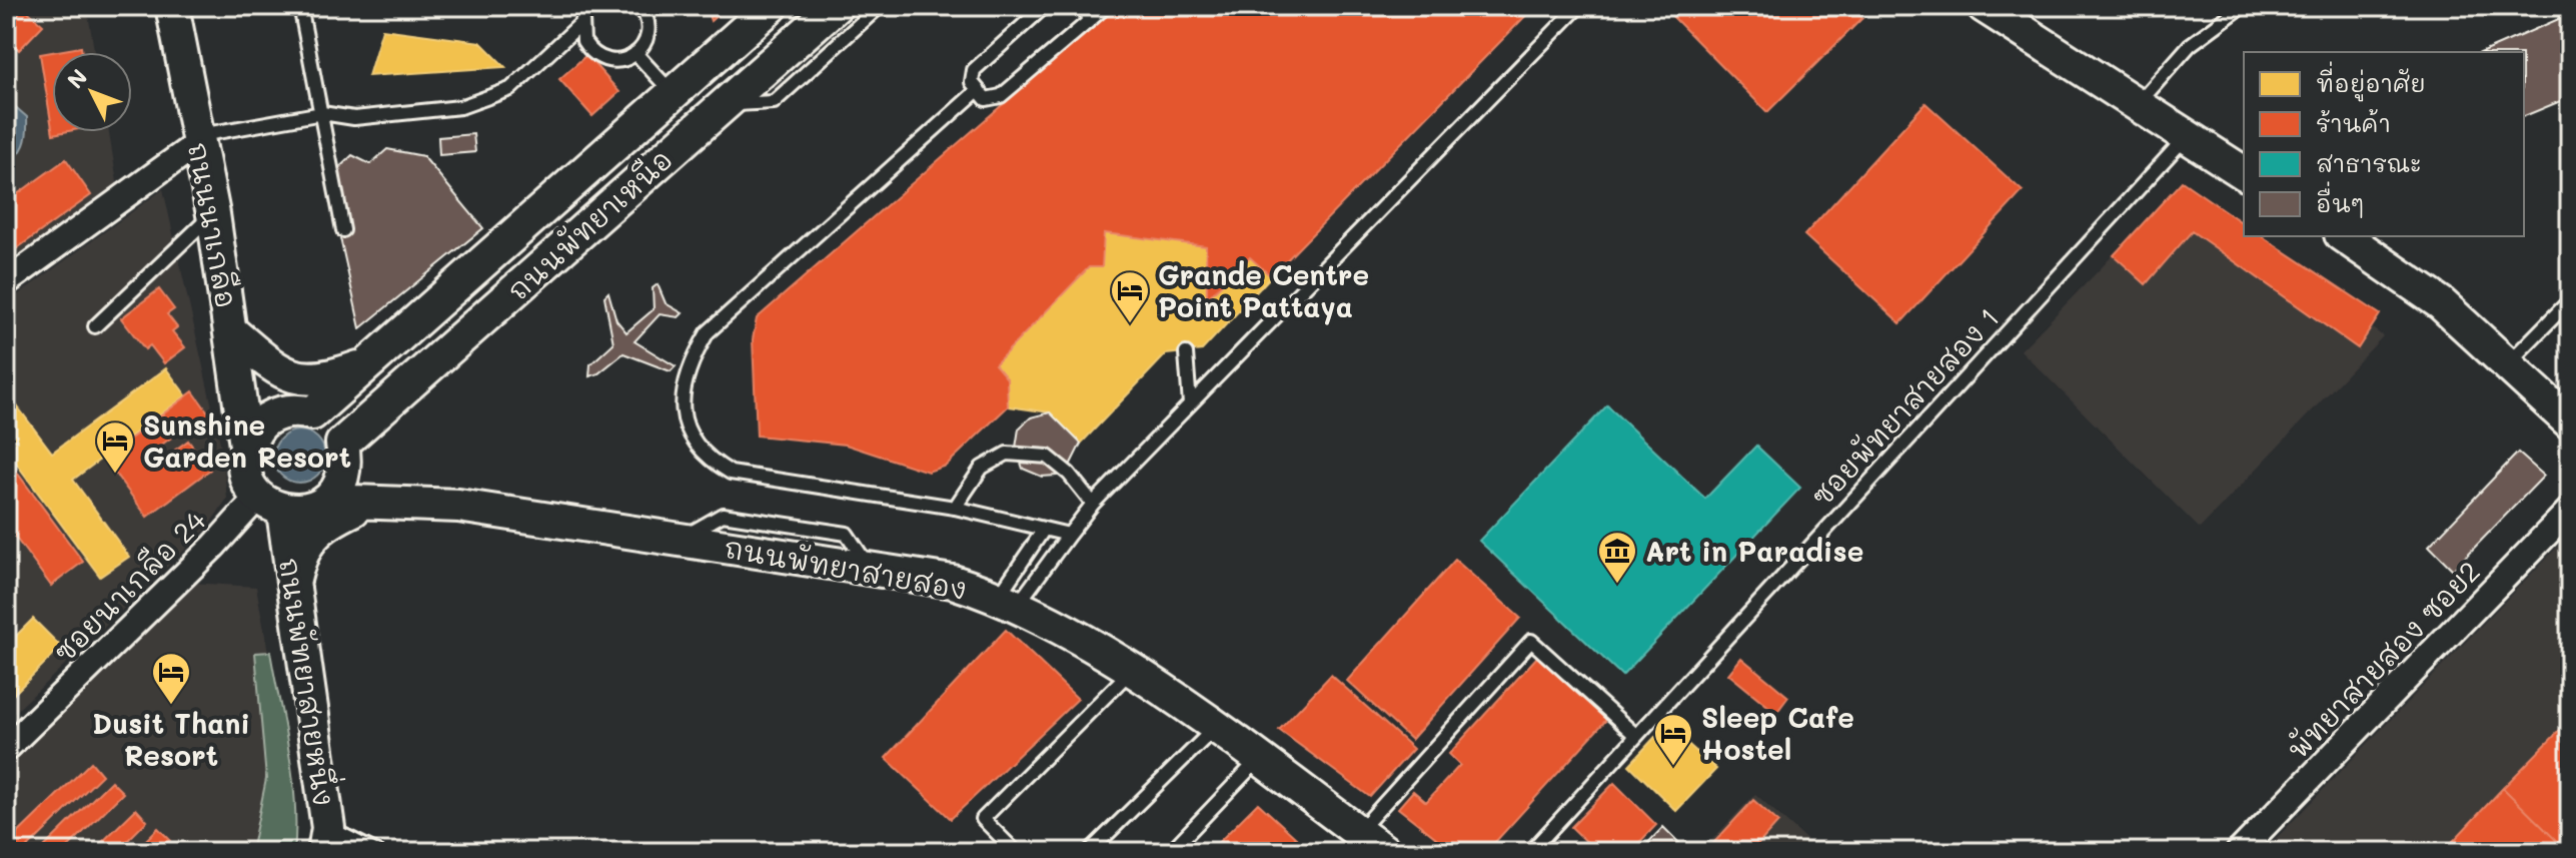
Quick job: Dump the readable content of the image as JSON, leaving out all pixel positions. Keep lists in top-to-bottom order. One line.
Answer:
{"streets":{"main road":["ถนนพัทยาเหนือ","ถนนนาเกลือ","ถนนพัทยาสายสอง","ถนนพัทยาสายหนึ่ง"],"street":["ซอยนาเกลือ 24","พัทยาสายสอง ซอย2"],"lane":["ซอยพัทยาสายสอง 1"]},"crossings":[["ถนนพัทยาเหนือ","ถนนนาเกลือ"],["ถนนพัทยาเหนือ","ถนนพัทยาสายสอง"],["ถนนนาเกลือ","ถนนพัทยาสายสอง"],["ถนนนาเกลือ","ซอยนาเกลือ 24"],["ถนนนาเกลือ","ถนนพัทยาสายหนึ่ง"],["ถนนพัทยาสายสอง","ซอยนาเกลือ 24"],["ถนนพัทยาสายสอง","ถนนพัทยาสายหนึ่ง"],["ซอยนาเกลือ 24","ถนนพัทยาสายหนึ่ง"]],"places":{"hotel":["Grande Centre Point Pattaya","Sunshine Garden Resort","Dusit Thani Resort","Sleep Cafe Hostel"],"museum":["Art in Paradise"]},"legend":["ที่อยู่อาศัย","ร้านค้า","สาธารณะ","อื่นๆ"],"north":"top left"}
